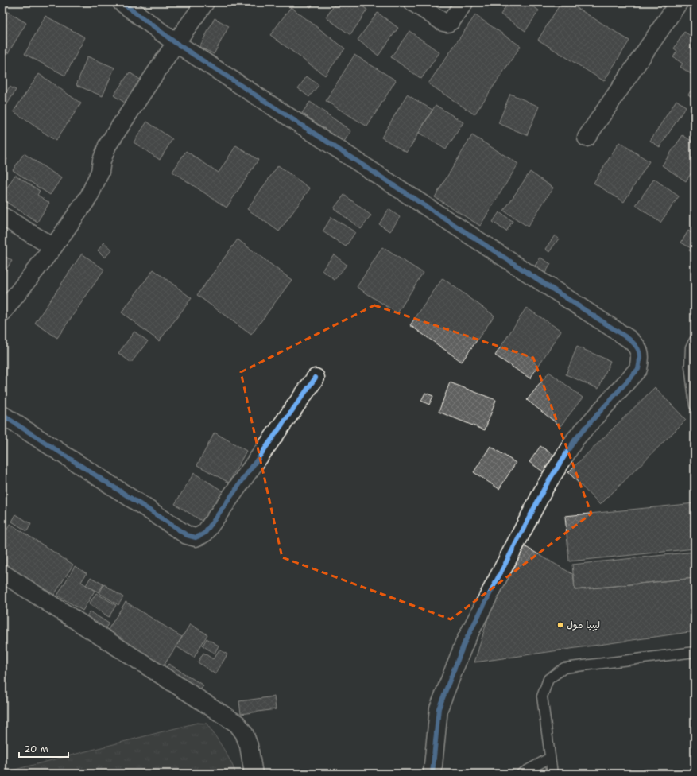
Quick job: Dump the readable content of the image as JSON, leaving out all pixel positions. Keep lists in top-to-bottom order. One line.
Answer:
{"places":["ليبيا مول"],"scale_bar":"20 m"}
